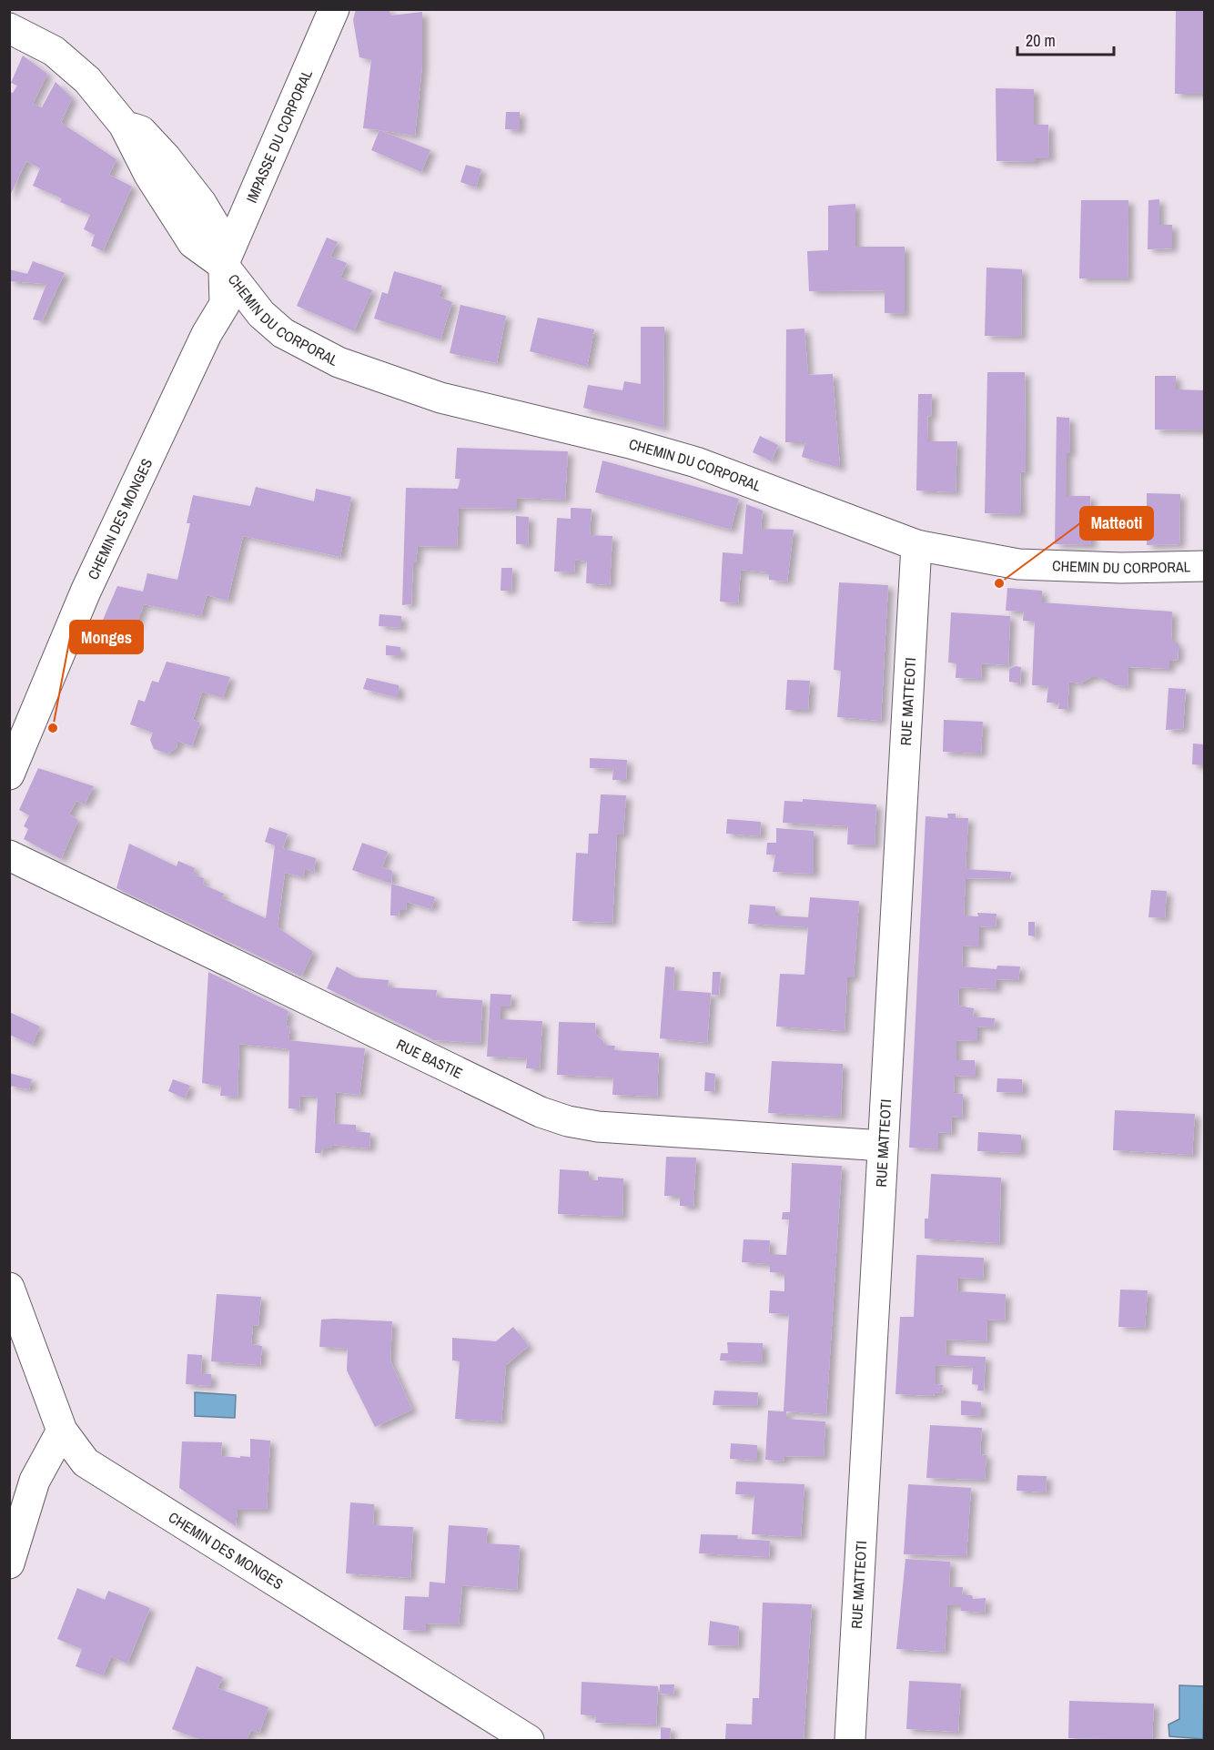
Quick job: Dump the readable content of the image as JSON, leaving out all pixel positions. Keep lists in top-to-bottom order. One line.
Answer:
{"streets":{"street":["IMPASSE DU CORPORAL","CHEMIN DU CORPORAL","CHEMIN DES MONGES","RUE MATTEOTI","RUE BASTIE"]},"crossings":[["IMPASSE DU CORPORAL","CHEMIN DU CORPORAL"],["IMPASSE DU CORPORAL","CHEMIN DES MONGES"],["CHEMIN DU CORPORAL","CHEMIN DES MONGES"],["CHEMIN DU CORPORAL","RUE MATTEOTI"],["RUE MATTEOTI","RUE BASTIE"]],"places":["Matteoti","Monges"],"scale_bar":"20 m"}
